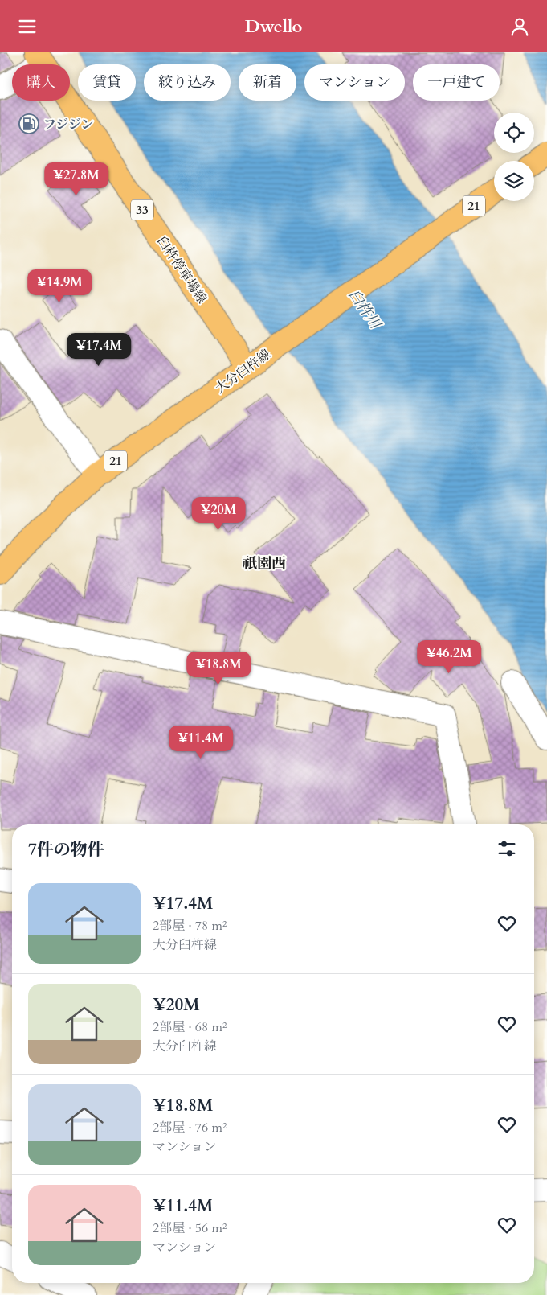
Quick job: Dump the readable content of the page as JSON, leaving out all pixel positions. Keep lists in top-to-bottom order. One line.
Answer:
{"streets":{"main road":["21","33","臼杵停車場線","大分臼杵線"]},"crossings":[["臼杵停車場線","大分臼杵線"]],"districts":["祇園西"],"water":["臼杵川"],"places":{"fuel station":["フジジン"]},"page":{"header":"Dwello","chip":["購入","賃貸","絞り込み","新着","マンション","一戸建て"],"price":["¥27.8M","¥14.9M","¥17.4M","¥20M","¥46.2M","¥18.8M","¥11.4M"],"heading":"7件の物件","list":[{"name":"¥17.4M","note":"2部屋 · 78 m² · 大分臼杵線"},{"name":"¥20M","note":"2部屋 · 68 m² · 大分臼杵線"},{"name":"¥18.8M","note":"2部屋 · 76 m² · マンション"},{"name":"¥11.4M","note":"2部屋 · 56 m² · マンション"}]}}
